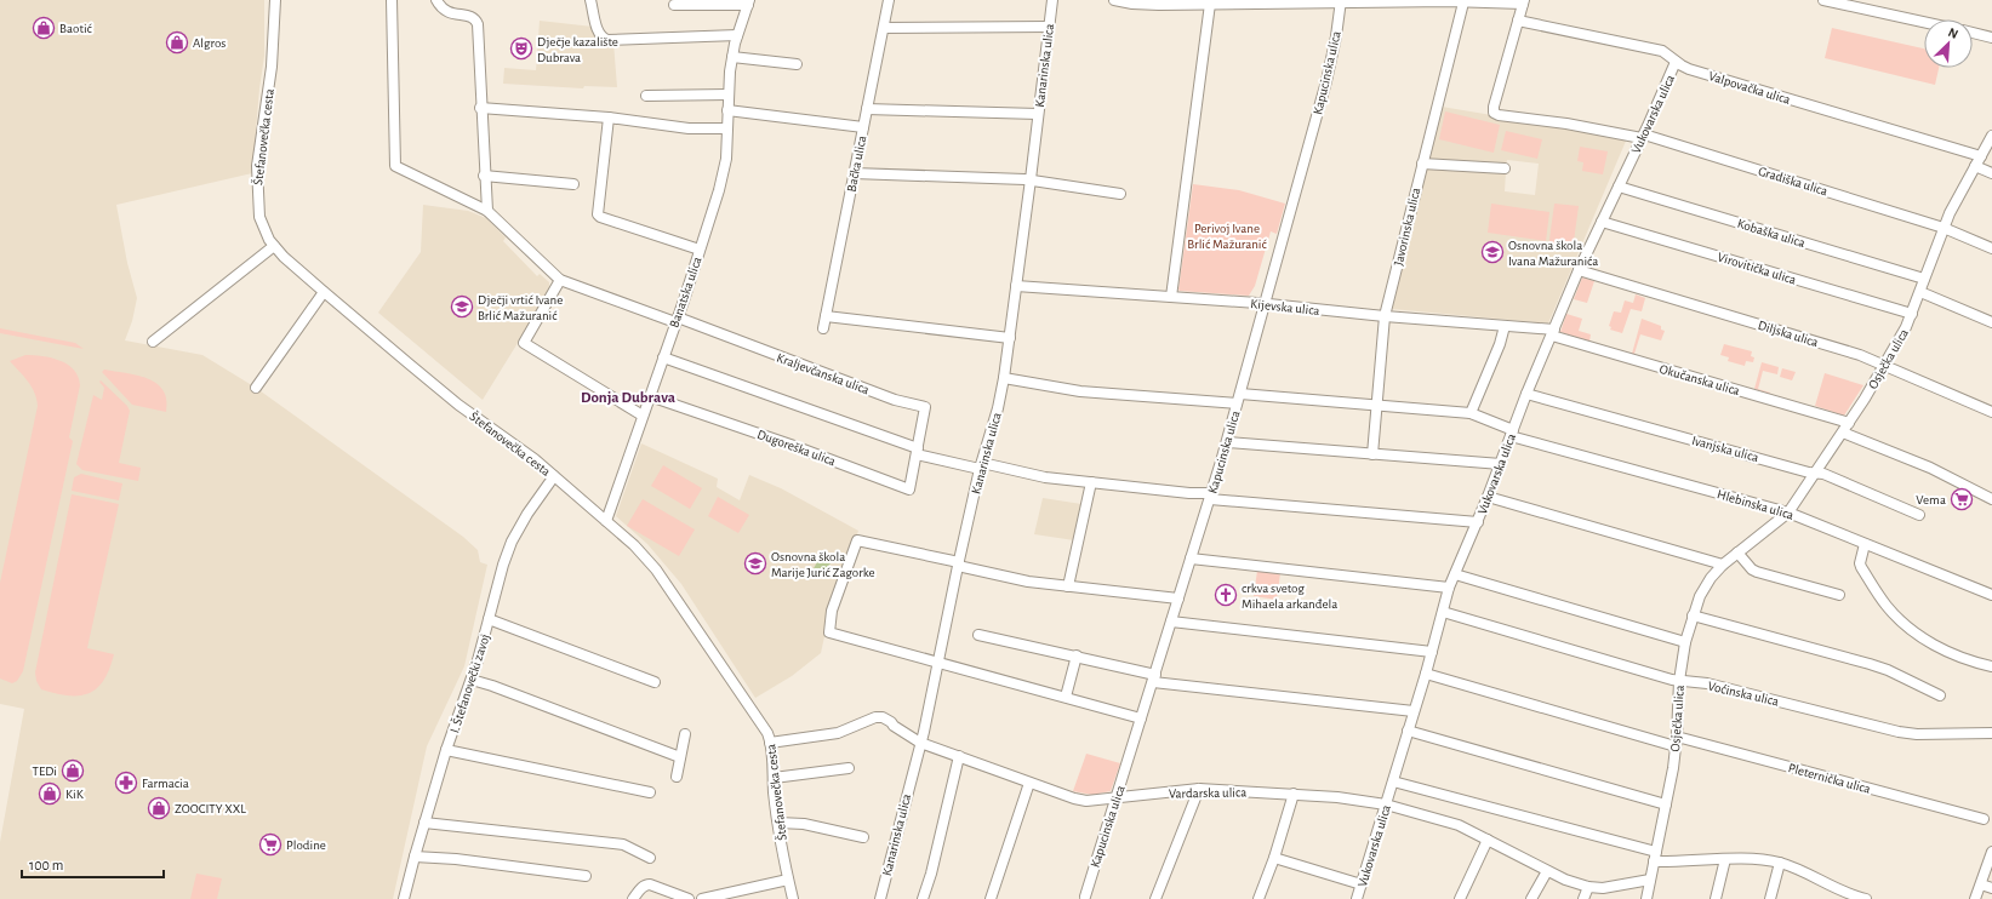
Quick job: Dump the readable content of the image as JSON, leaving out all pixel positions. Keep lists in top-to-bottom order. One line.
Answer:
{"streets":{"street":["Kanarinska ulica","Kapucinska ulica","Valpovačka ulica","Vukovarska ulica","Štefanovečka cesta","Bačka ulica","Gradiška ulica","Javorinska ulica","Kobaška ulica","Virovitička ulica","Banatska ulica","Kijevska ulica","Diljska ulica","Osječka ulica","Kraljevčanska ulica","Okučanska ulica","Dugoreška ulica","Ivanjska ulica","Hlebinska ulica","I. Štefanovečki zavoj","Voćinska ulica","Pleternička ulica","Vardarska ulica"]},"crossings":[["Kanarinska ulica","Kijevska ulica"],["Kanarinska ulica","Hlebinska ulica"],["Kanarinska ulica","Vardarska ulica"],["Kapucinska ulica","Kijevska ulica"],["Kapucinska ulica","Hlebinska ulica"],["Kapucinska ulica","Vardarska ulica"],["Valpovačka ulica","Vukovarska ulica"],["Valpovačka ulica","Gradiška ulica"],["Valpovačka ulica","Osječka ulica"],["Vukovarska ulica","Gradiška ulica"],["Vukovarska ulica","Kobaška ulica"],["Vukovarska ulica","Virovitička ulica"],["Vukovarska ulica","Kijevska ulica"],["Vukovarska ulica","Diljska ulica"],["Vukovarska ulica","Okučanska ulica"],["Vukovarska ulica","Ivanjska ulica"],["Vukovarska ulica","Hlebinska ulica"],["Vukovarska ulica","Voćinska ulica"],["Vukovarska ulica","Vardarska ulica"],["Štefanovečka cesta","Banatska ulica"],["Štefanovečka cesta","I. Štefanovečki zavoj"],["Štefanovečka cesta","Vardarska ulica"],["Gradiška ulica","Osječka ulica"],["Javorinska ulica","Kijevska ulica"],["Javorinska ulica","Hlebinska ulica"],["Kobaška ulica","Osječka ulica"],["Virovitička ulica","Osječka ulica"],["Banatska ulica","Kraljevčanska ulica"],["Banatska ulica","Dugoreška ulica"],["Kijevska ulica","Okučanska ulica"],["Diljska ulica","Osječka ulica"],["Osječka ulica","Okučanska ulica"],["Osječka ulica","Ivanjska ulica"],["Osječka ulica","Hlebinska ulica"],["Osječka ulica","Voćinska ulica"],["Osječka ulica","Pleternička ulica"],["Osječka ulica","Vardarska ulica"],["Kraljevčanska ulica","Dugoreška ulica"]],"districts":["Donja Dubrava"],"parks":["Perivoj Ivane Brlić Mažuranić"],"places":{"shop":["Baotić","Algros","TEDi","KiK","ZOOCITY XXL"],"theatre":["Dječje kazalište Dubrava"],"school or university":["Osnovna škola Ivana Mažuranića","Dječji vrtić Ivane Brlić Mažuranić","Osnovna škola Marije Jurić Zagorke"],"supermarket":["Vema","Plodine"],"church":["crkva svetog Mihaela arkanđela"],"pharmacy":["Farmacia"]},"scale_bar":"100 m","north":"top right"}
